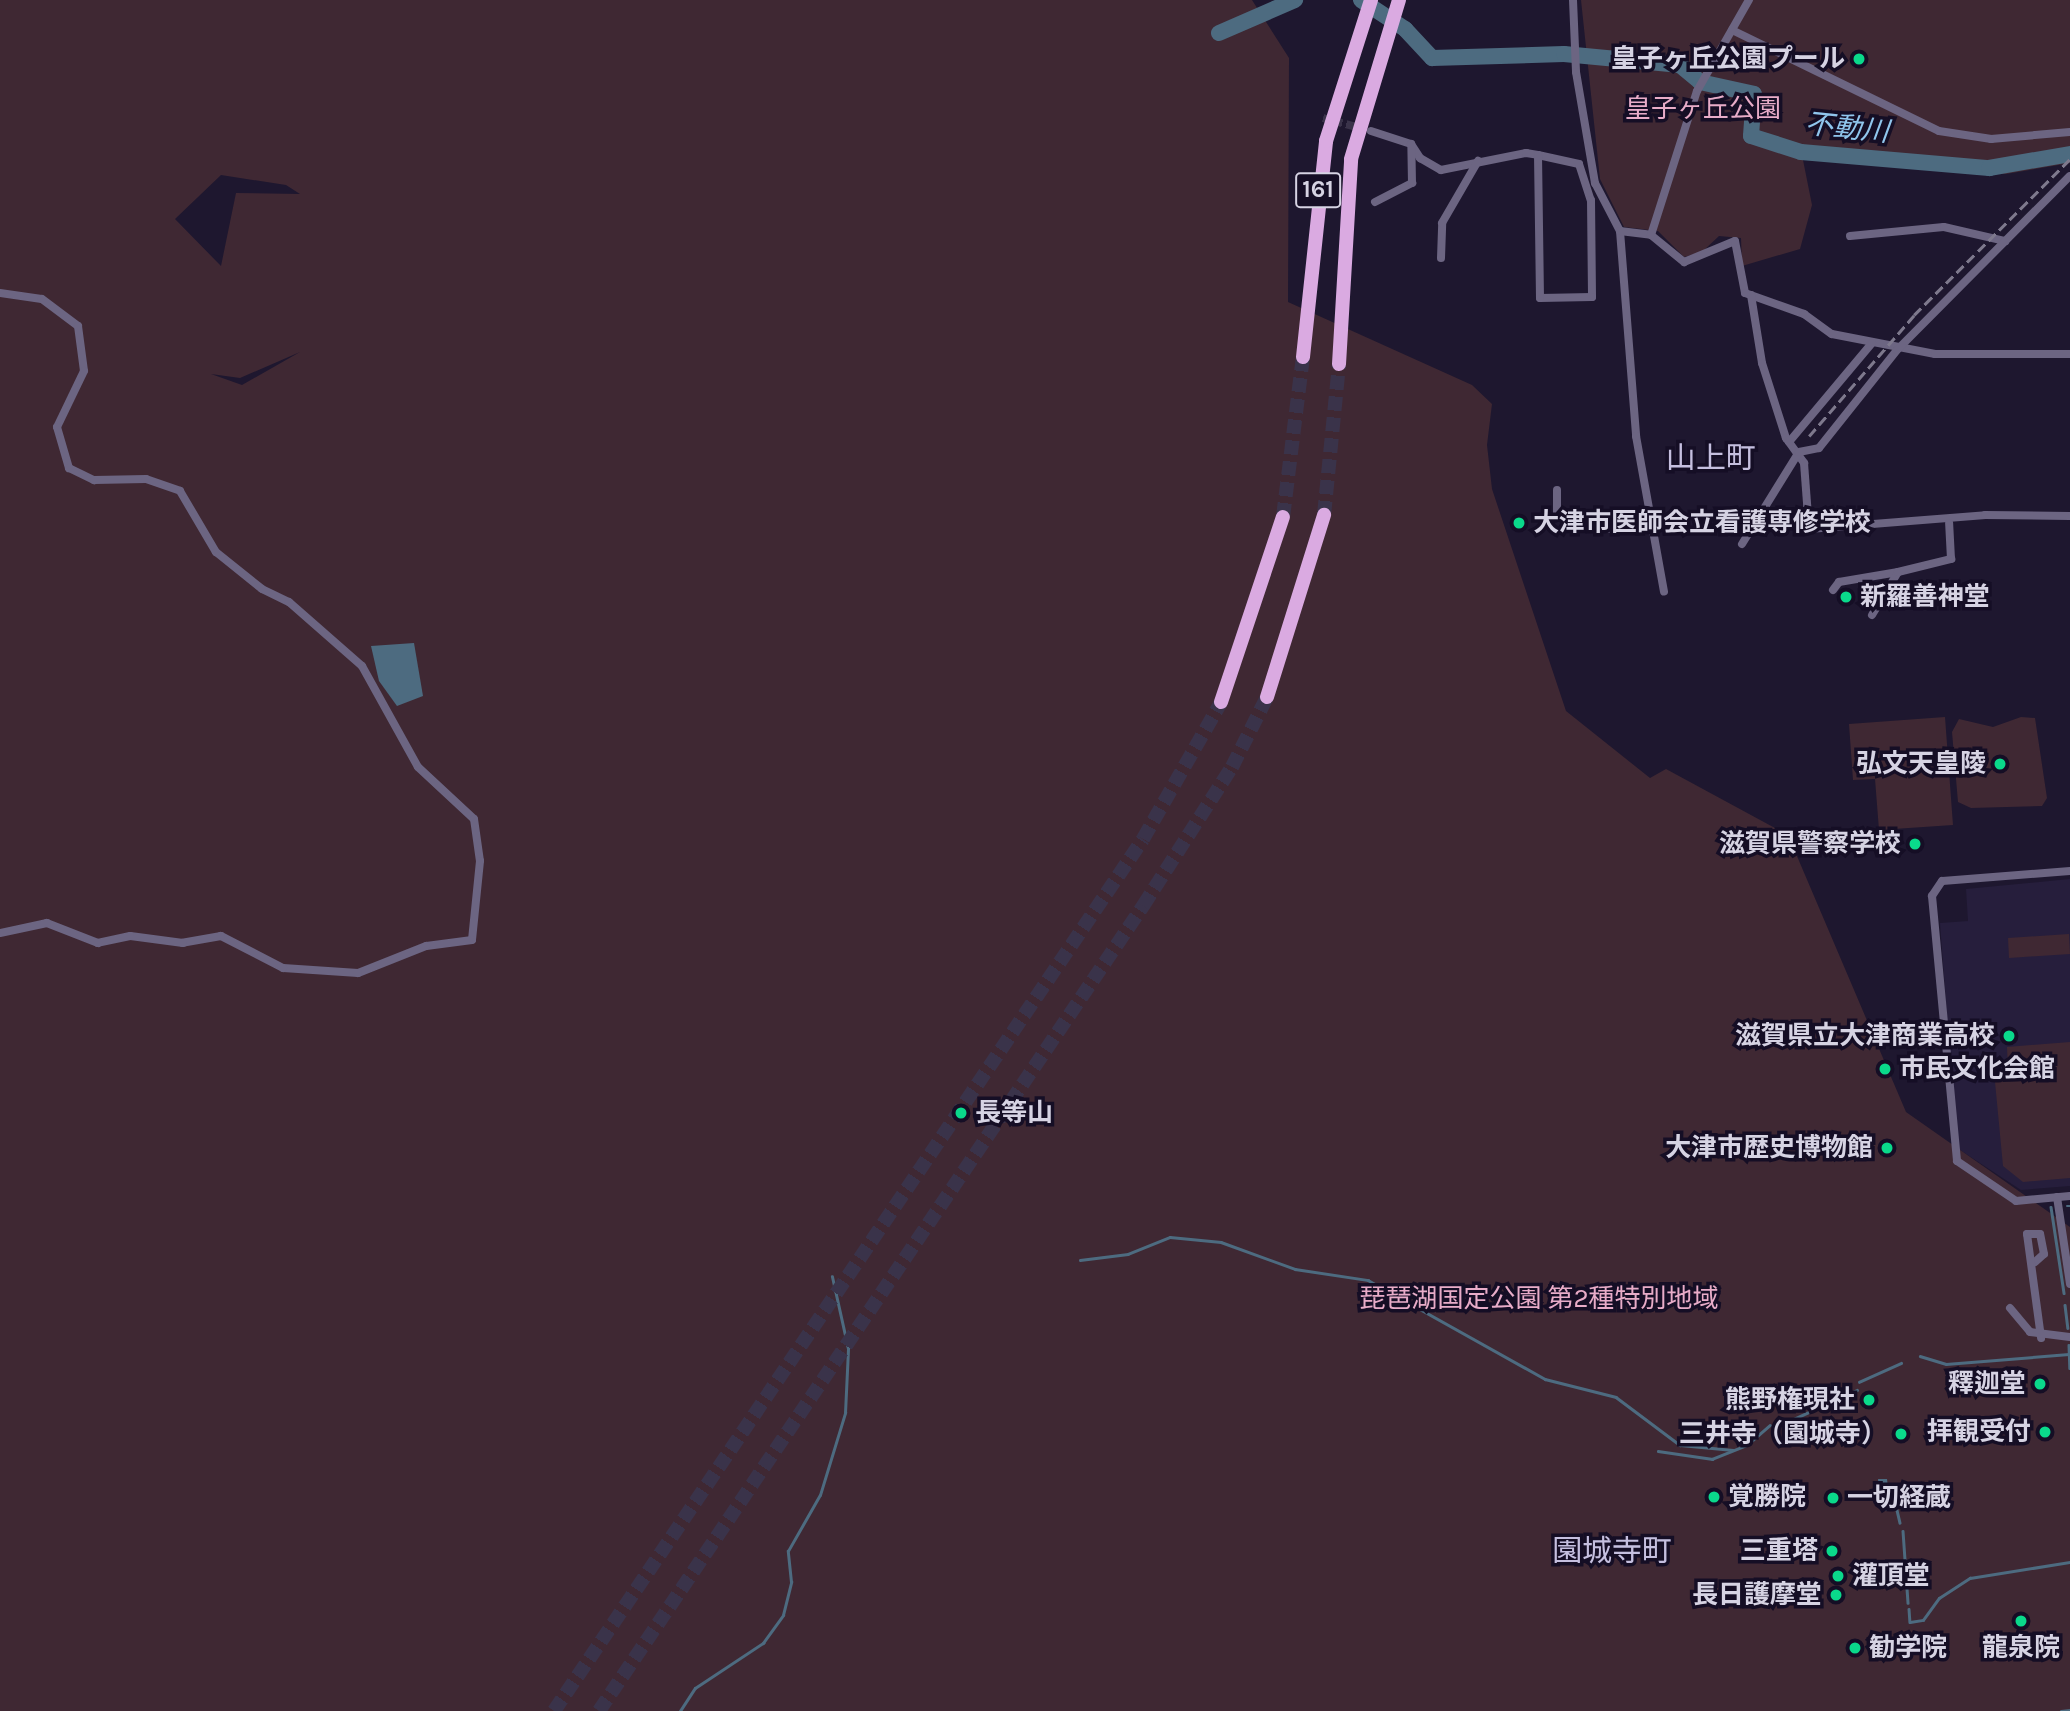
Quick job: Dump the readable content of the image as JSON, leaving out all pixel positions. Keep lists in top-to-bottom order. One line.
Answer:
{"streets":{"highway":["161"]},"districts":["山上町","園城寺町"],"water":["不動川"],"parks":["皇子ヶ丘公園","琵琶湖国定公園 第2種特別地域"],"places":["皇子ヶ丘公園プール","大津市医師会立看護専修学校","新羅善神堂","弘文天皇陵","滋賀県警察学校","滋賀県立大津商業高校","市民文化会館","長等山","大津市歴史博物館","釋迦堂","熊野権現社","拝観受付","三井寺（園城寺）","覚勝院","一切経蔵","三重塔","灌頂堂","長日護摩堂","龍泉院","勧学院"]}
